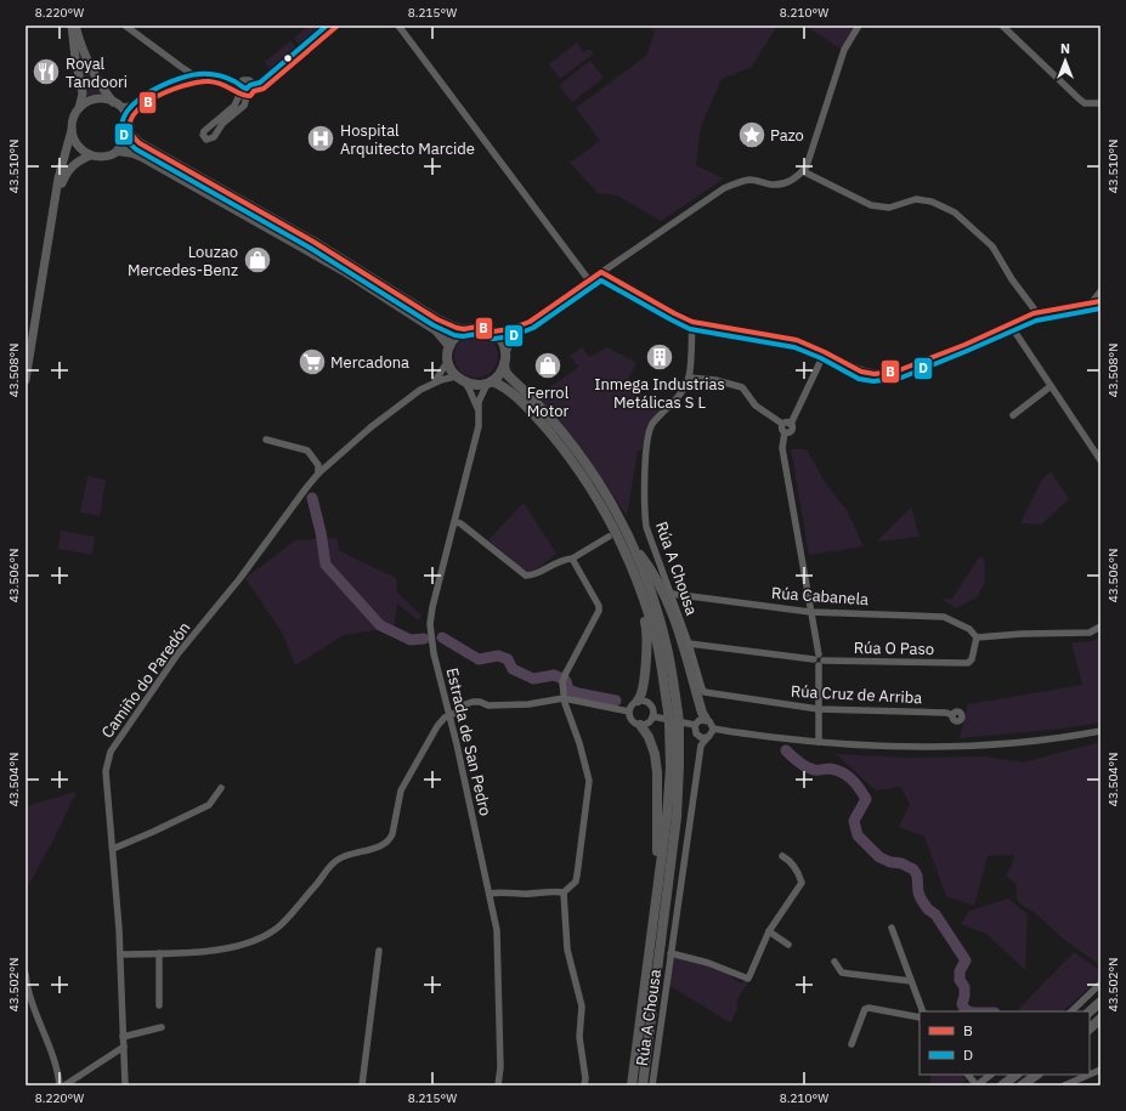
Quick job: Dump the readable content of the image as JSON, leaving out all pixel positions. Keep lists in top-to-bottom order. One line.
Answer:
{"streets":{"street":["Rúa A Chousa","Rúa Cabanela","Rúa O Paso","Camiño do Paredón","Rúa Cruz de Arriba","Estrada de San Pedro"]},"crossings":[["Rúa A Chousa","Rúa Cabanela"],["Rúa A Chousa","Rúa O Paso"],["Rúa A Chousa","Rúa Cruz de Arriba"],["Rúa Cabanela","Rúa O Paso"]],"places":{"restaurant":["Royal Tandoori"],"place":["Pazo"],"hospital":["Hospital Arquitecto Marcide"],"shop":["Louzao Mercedes-Benz","Ferrol Motor"],"building":["Inmega Industrias Metálicas S L"],"supermarket":["Mercadona"]},"lines":["transit line B","transit line D"],"legend":["B","D"],"north":"top","coordinates":["8.220°W","8.215°W","8.210°W","43.510°N","43.508°N","43.506°N","43.504°N","43.502°N"]}
